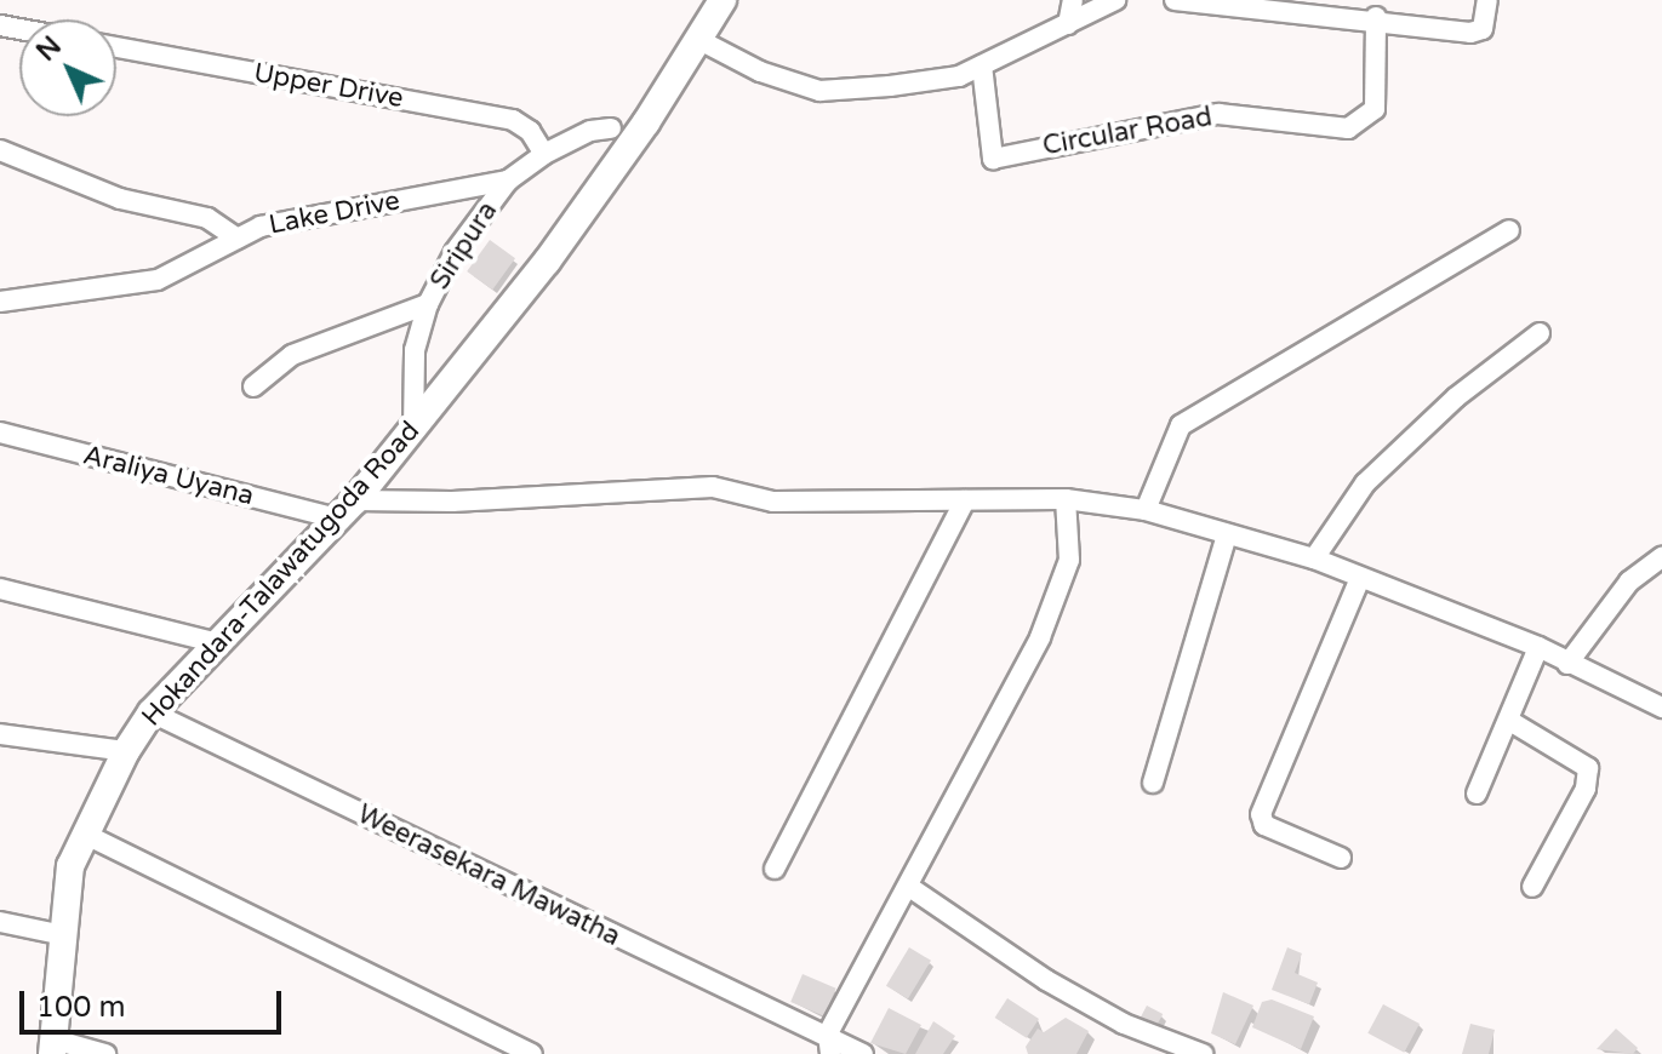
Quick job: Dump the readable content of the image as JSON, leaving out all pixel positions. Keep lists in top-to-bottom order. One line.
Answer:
{"streets":{"main road":["Hokandara-Talawatugoda Road"],"street":["Upper Drive","Circular Road","Lake Drive","Siripura","Araliya Uyana","Weerasekara Mawatha"]},"crossings":[["Upper Drive","Siripura"],["Lake Drive","Siripura"],["Siripura","Hokandara-Talawatugoda Road"],["Araliya Uyana","Hokandara-Talawatugoda Road"],["Hokandara-Talawatugoda Road","Weerasekara Mawatha"]],"scale_bar":"100 m","north":"top left"}
